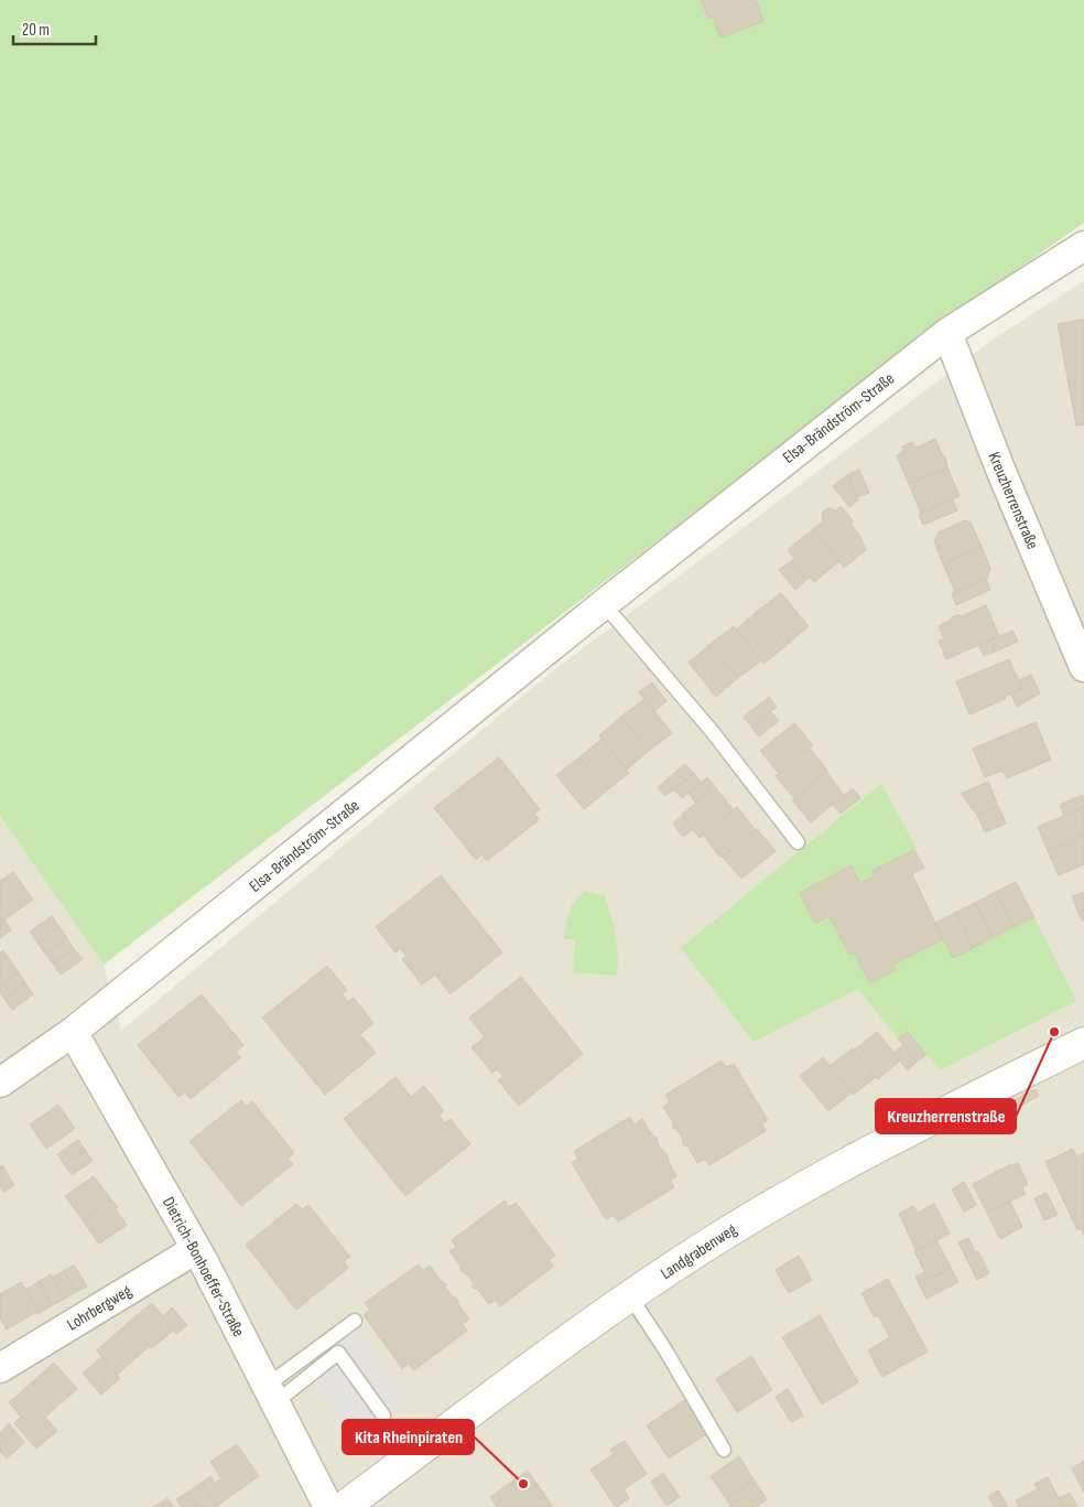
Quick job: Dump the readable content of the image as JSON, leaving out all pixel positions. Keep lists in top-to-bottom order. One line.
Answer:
{"streets":{"street":["Elsa-Brändström-Straße","Kreuzherrenstraße","Landgrabenweg","Dietrich-Bonhoeffer-Straße","Lohrbergweg"]},"crossings":[["Elsa-Brändström-Straße","Kreuzherrenstraße"],["Elsa-Brändström-Straße","Dietrich-Bonhoeffer-Straße"],["Dietrich-Bonhoeffer-Straße","Lohrbergweg"]],"places":["Kreuzherrenstraße","Kita Rheinpiraten"],"scale_bar":"20 m"}
